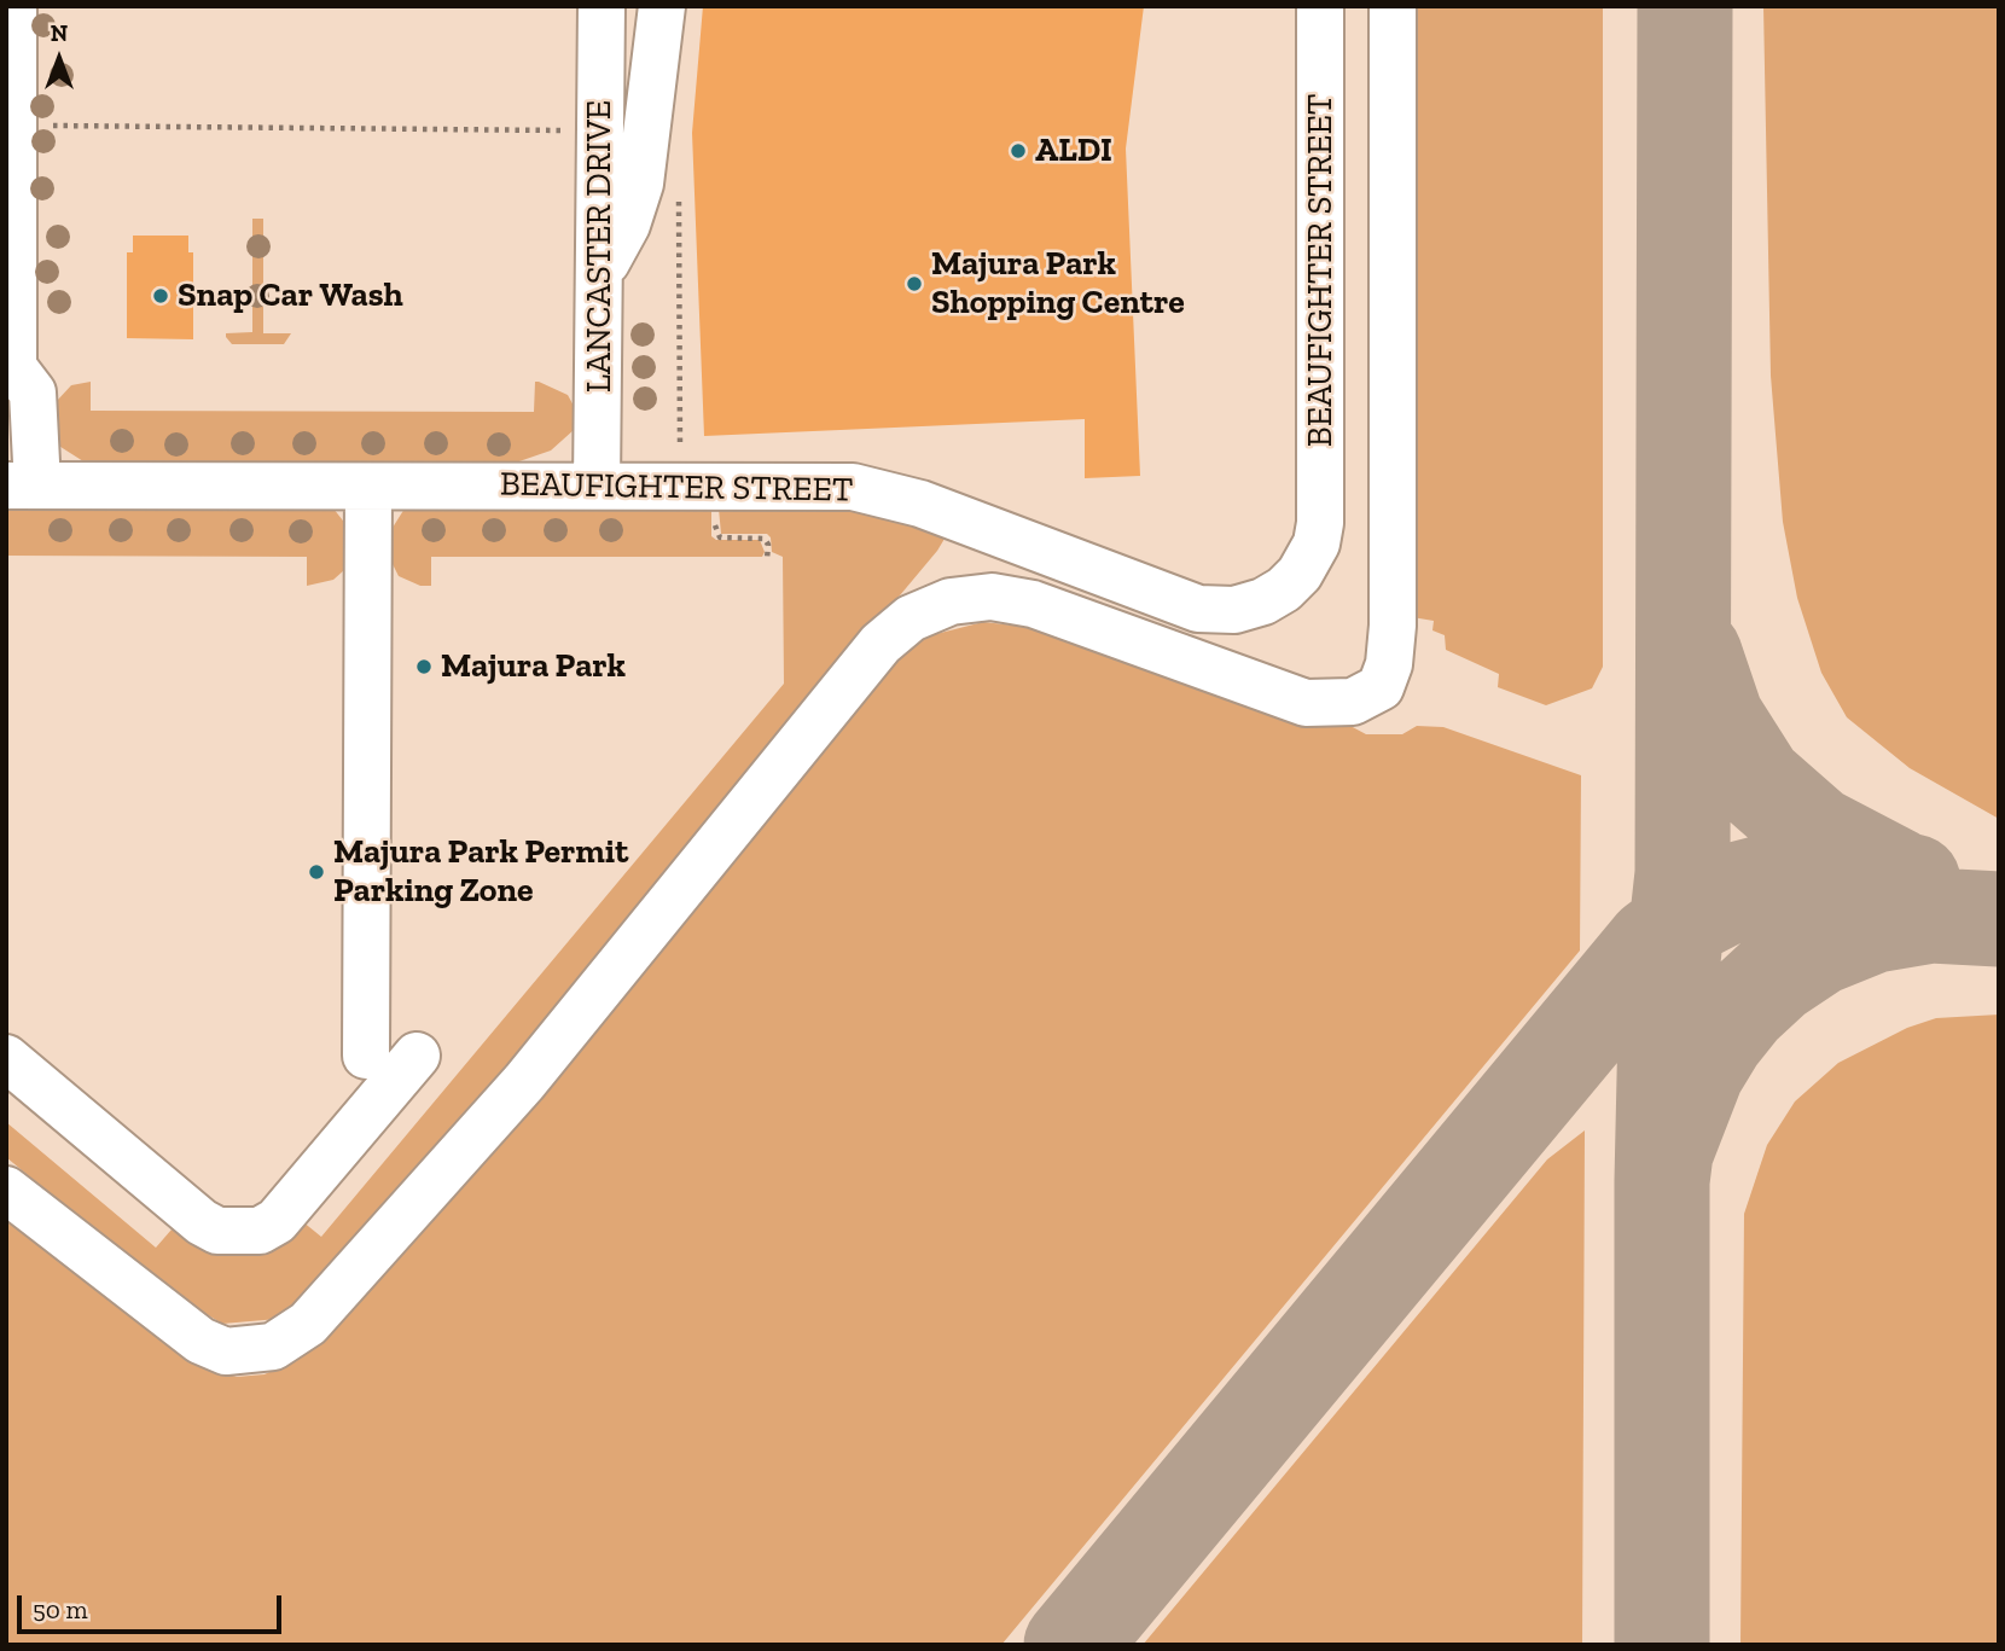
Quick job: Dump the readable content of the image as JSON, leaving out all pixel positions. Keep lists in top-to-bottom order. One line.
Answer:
{"streets":{"street":["LANCASTER DRIVE","BEAUFIGHTER STREET"]},"crossings":[["LANCASTER DRIVE","BEAUFIGHTER STREET"]],"places":["ALDI","Majura Park Shopping Centre","Snap Car Wash","Majura Park","Majura Park Permit Parking Zone"],"scale_bar":"50 m","north":"top"}
